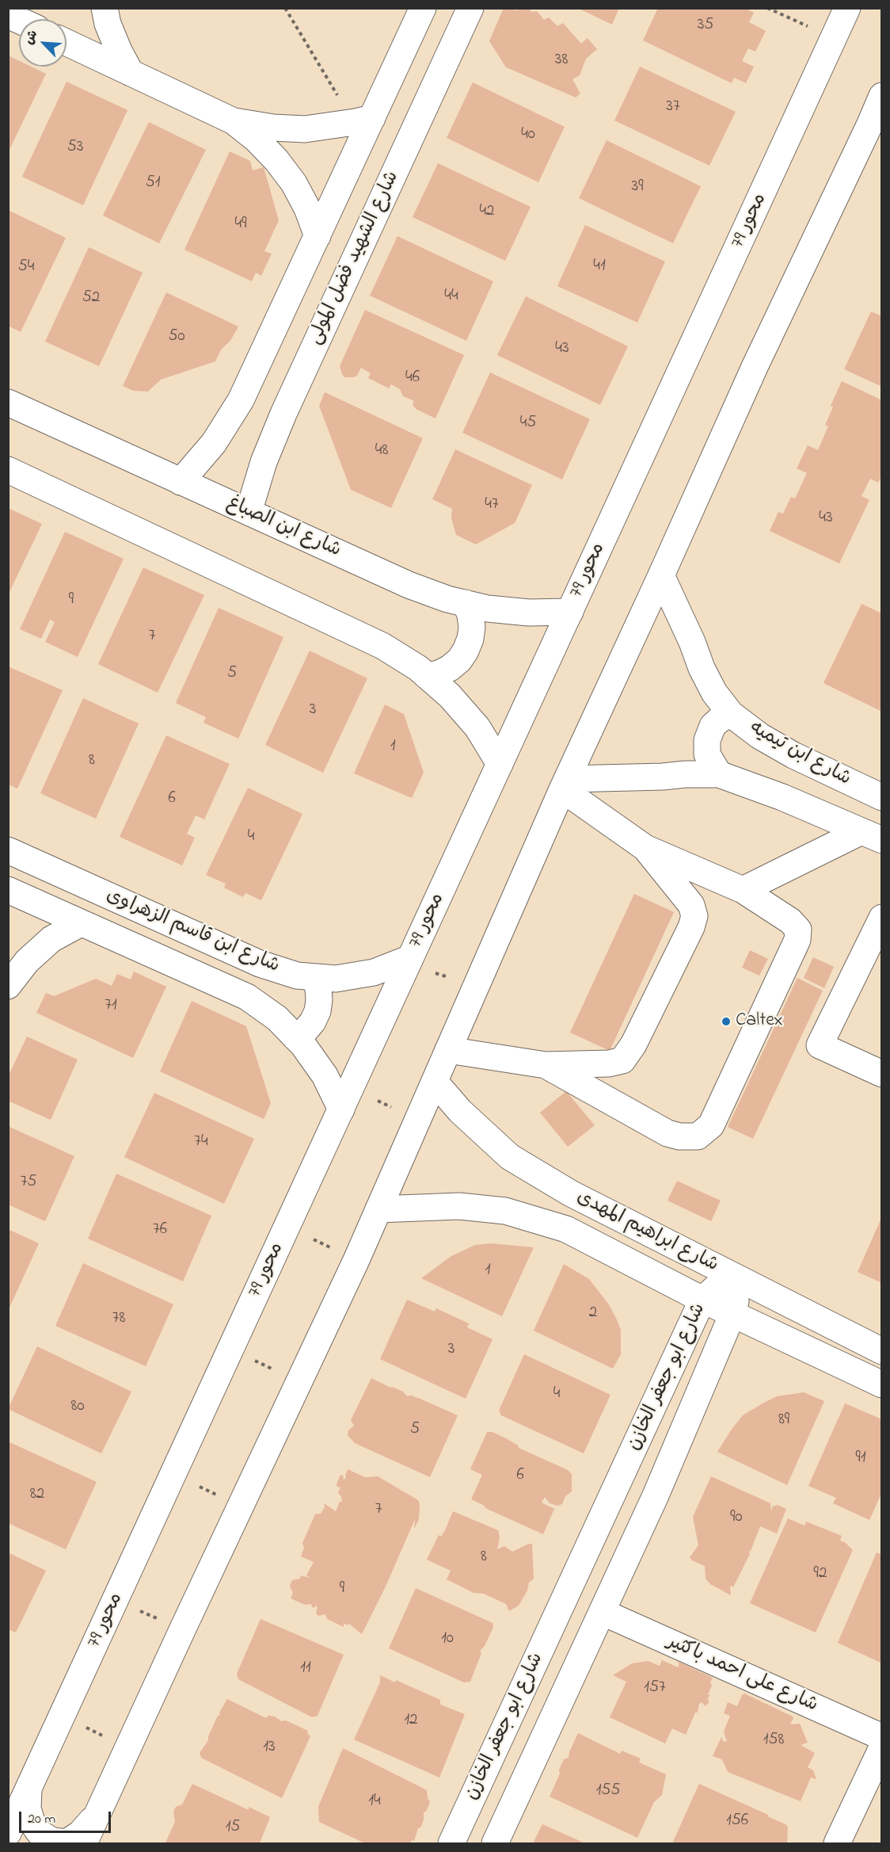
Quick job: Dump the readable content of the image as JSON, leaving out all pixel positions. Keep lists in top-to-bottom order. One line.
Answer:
{"streets":{"street":["محور 79","شارع الشهيد فضل المولى","شارع ابن الصباغ","شارع ابن تيميه","شارع ابن قاسم الزهراوى","شارع ابراهيم المهدى","شارع ابو جعفر الخازن","شارع على احمد باكثير"]},"crossings":[["محور 79","شارع ابن الصباغ"],["محور 79","شارع ابن قاسم الزهراوى"],["شارع الشهيد فضل المولى","شارع ابن الصباغ"],["شارع ابراهيم المهدى","شارع ابو جعفر الخازن"],["شارع ابو جعفر الخازن","شارع على احمد باكثير"]],"places":["Caltex"],"house_numbers":["35","38","37","40","53","51","39","42","49","41","54","44","52","50","43","46","45","48","47","43","9","7","5","3","1","8","6","4","71","74","75","76","1","2","78","3","4","80","89","5","91","6","82","7","90","8","92","9","10","11","157","12","158","13","155","14","156","15"],"scale_bar":"20 m","north":"top left"}
